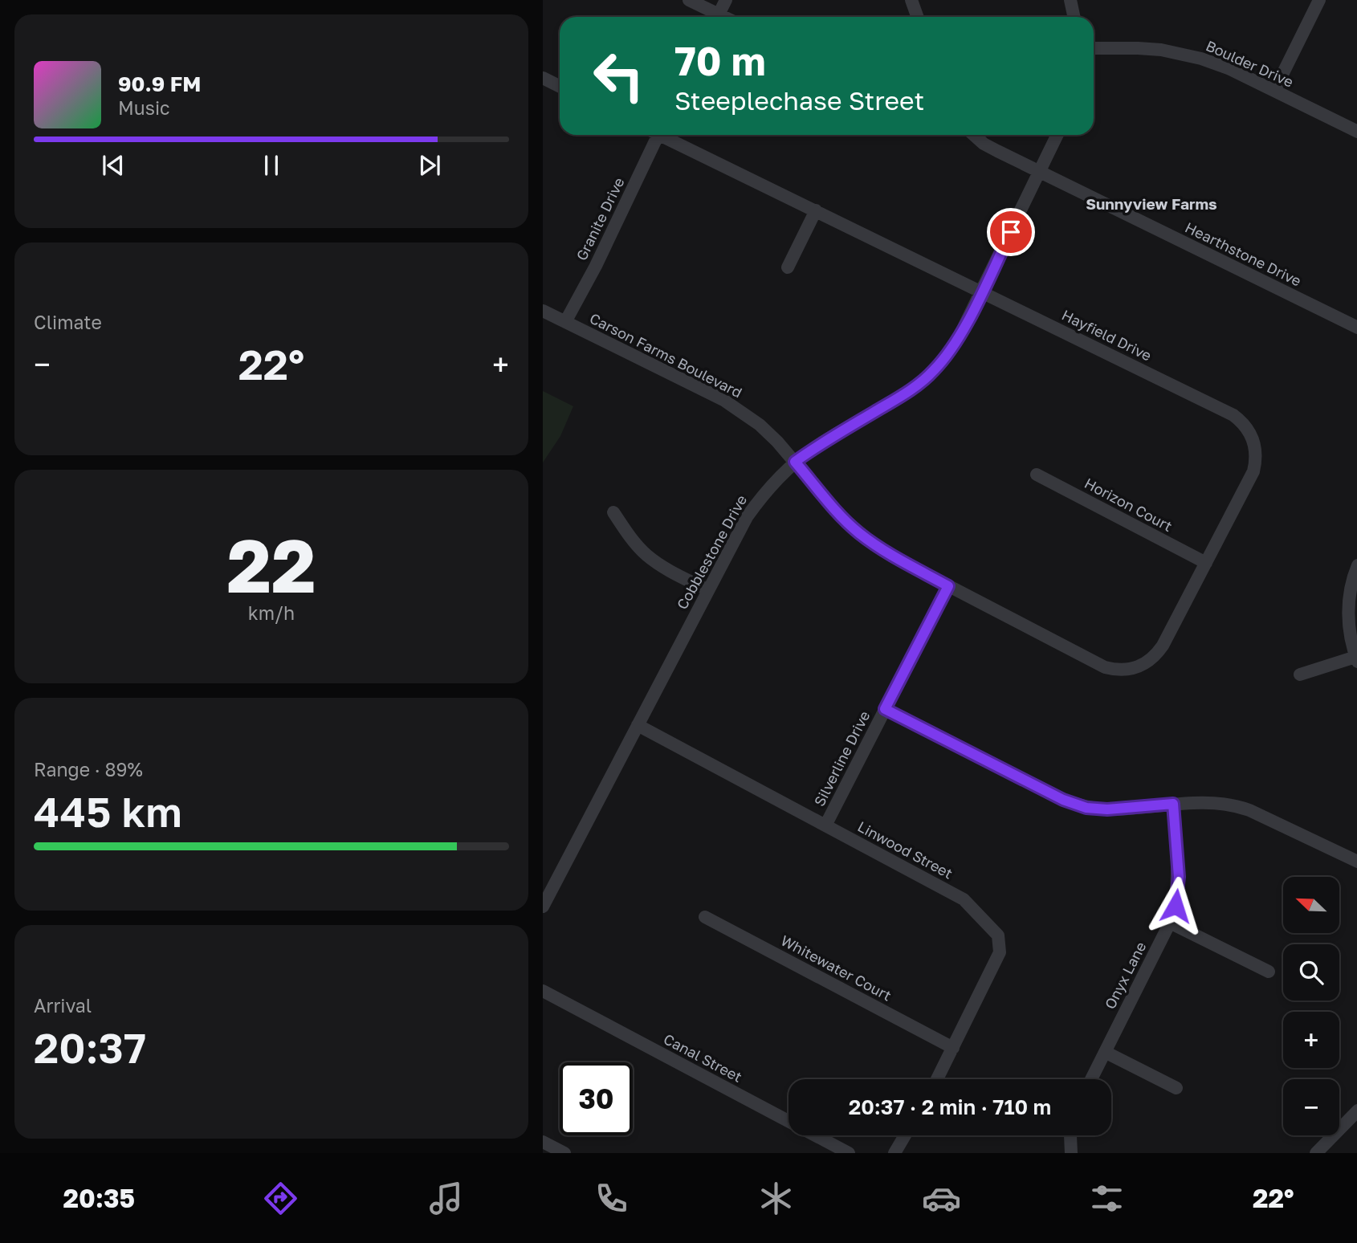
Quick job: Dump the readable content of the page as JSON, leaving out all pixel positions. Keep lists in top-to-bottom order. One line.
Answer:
{"streets":{"street":["Boulder Drive","Granite Drive","Hearthstone Drive","Hayfield Drive","Carson Farms Boulevard","Horizon Court","Cobblestone Drive","Silverline Drive","Linwood Street","Whitewater Court","Onyx Lane","Canal Street"]},"crossings":[["Granite Drive","Carson Farms Boulevard"],["Hearthstone Drive","Cobblestone Drive"],["Hayfield Drive","Carson Farms Boulevard"],["Hayfield Drive","Horizon Court"],["Hayfield Drive","Cobblestone Drive"],["Carson Farms Boulevard","Horizon Court"],["Carson Farms Boulevard","Cobblestone Drive"],["Carson Farms Boulevard","Silverline Drive"],["Cobblestone Drive","Linwood Street"],["Silverline Drive","Linwood Street"],["Linwood Street","Whitewater Court"]],"districts":["Sunnyview Farms"],"north":"top left","page":{"turn":["70 m","Steeplechase Street"],"song":["90.9 FM","Music"],"tile":["Climate",["22","km/h"],["Range · 89%","445 km"],["Arrival","20:37"]],"heat":["−","22°","+"],"map_buttons":["+","−"],"limit":"30","trip":"20:37 · 2 min · 710 m","tabs":["20:35","22°"]}}
